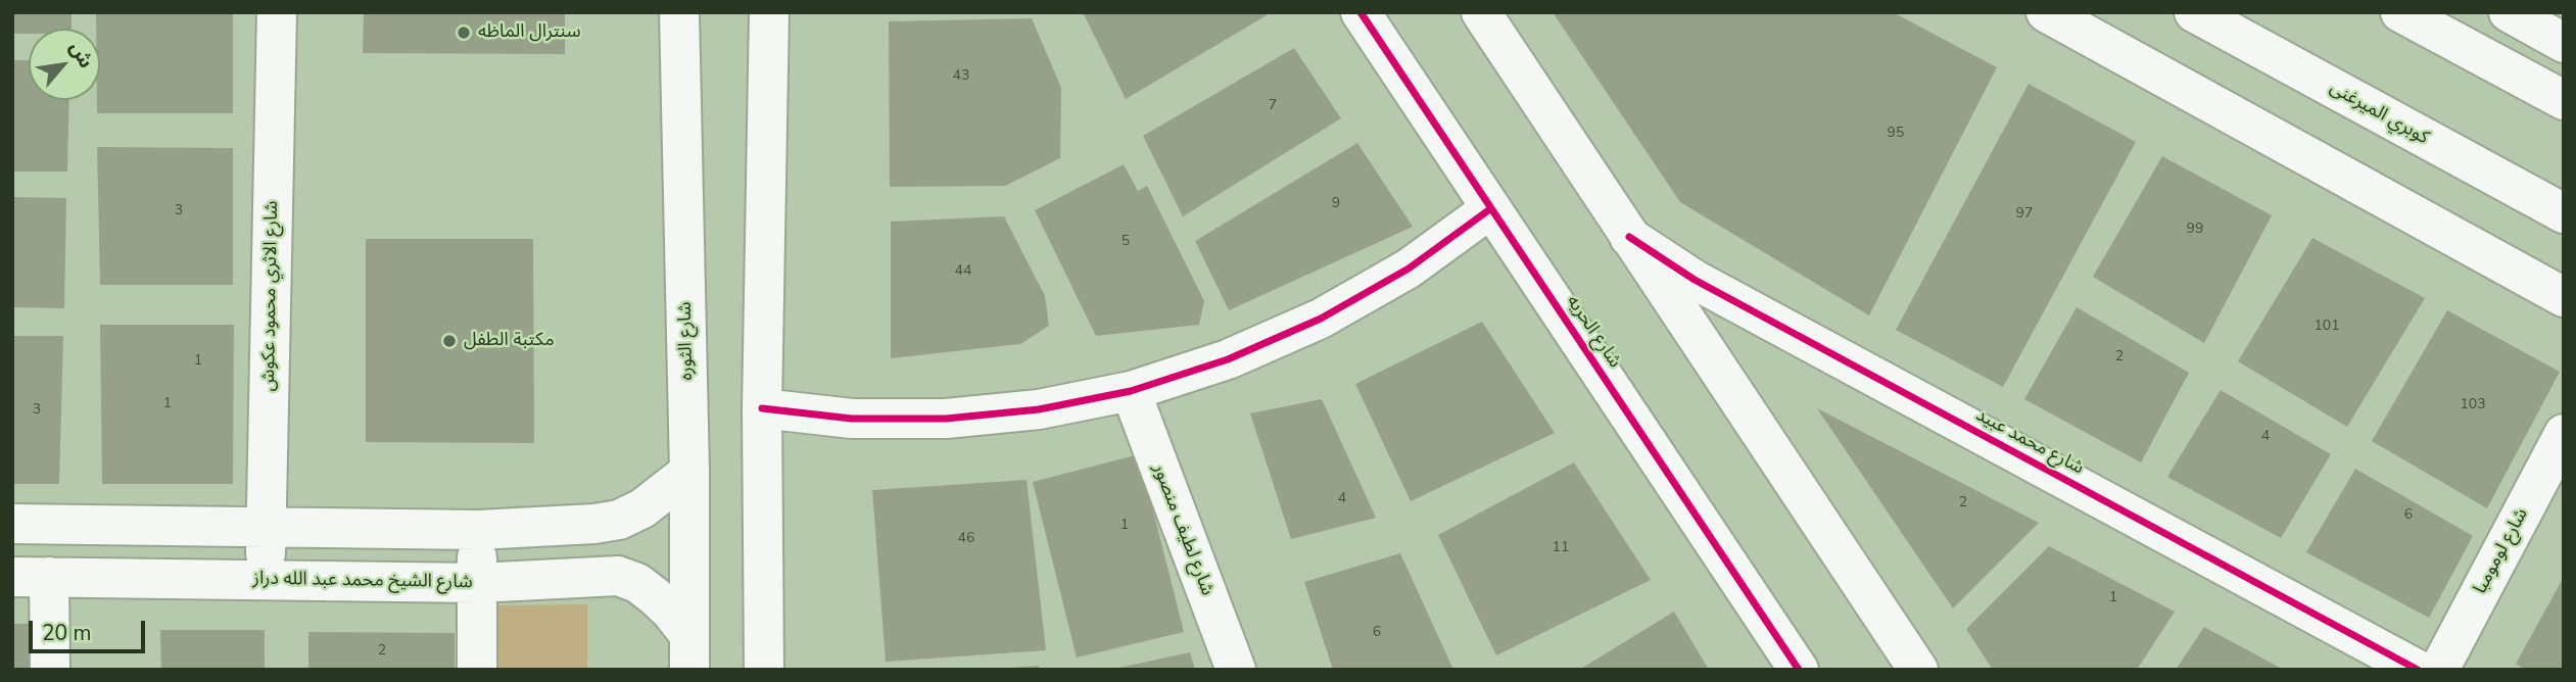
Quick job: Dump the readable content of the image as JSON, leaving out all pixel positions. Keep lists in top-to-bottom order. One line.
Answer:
{"streets":{"main road":["كوبري الميرغنى","شارع الاثري محمود عكوش","شارع الحريه","شارع الثوره","شارع محمد عبيد","شارع لطيف منصور","شارع لومومبا","شارع الشيخ محمد عبد الله دراز"]},"crossings":[["شارع الاثري محمود عكوش","شارع الشيخ محمد عبد الله دراز"],["شارع الثوره","شارع الشيخ محمد عبد الله دراز"]],"places":["سنترال الماظه","مكتبة الطفل"],"house_numbers":["43","7","95","9","3","97","99","5","44","101","2","1","1","103","3","4","4","2","6","1","46","11","1","6","2"],"scale_bar":"20 m","north":"top right"}
